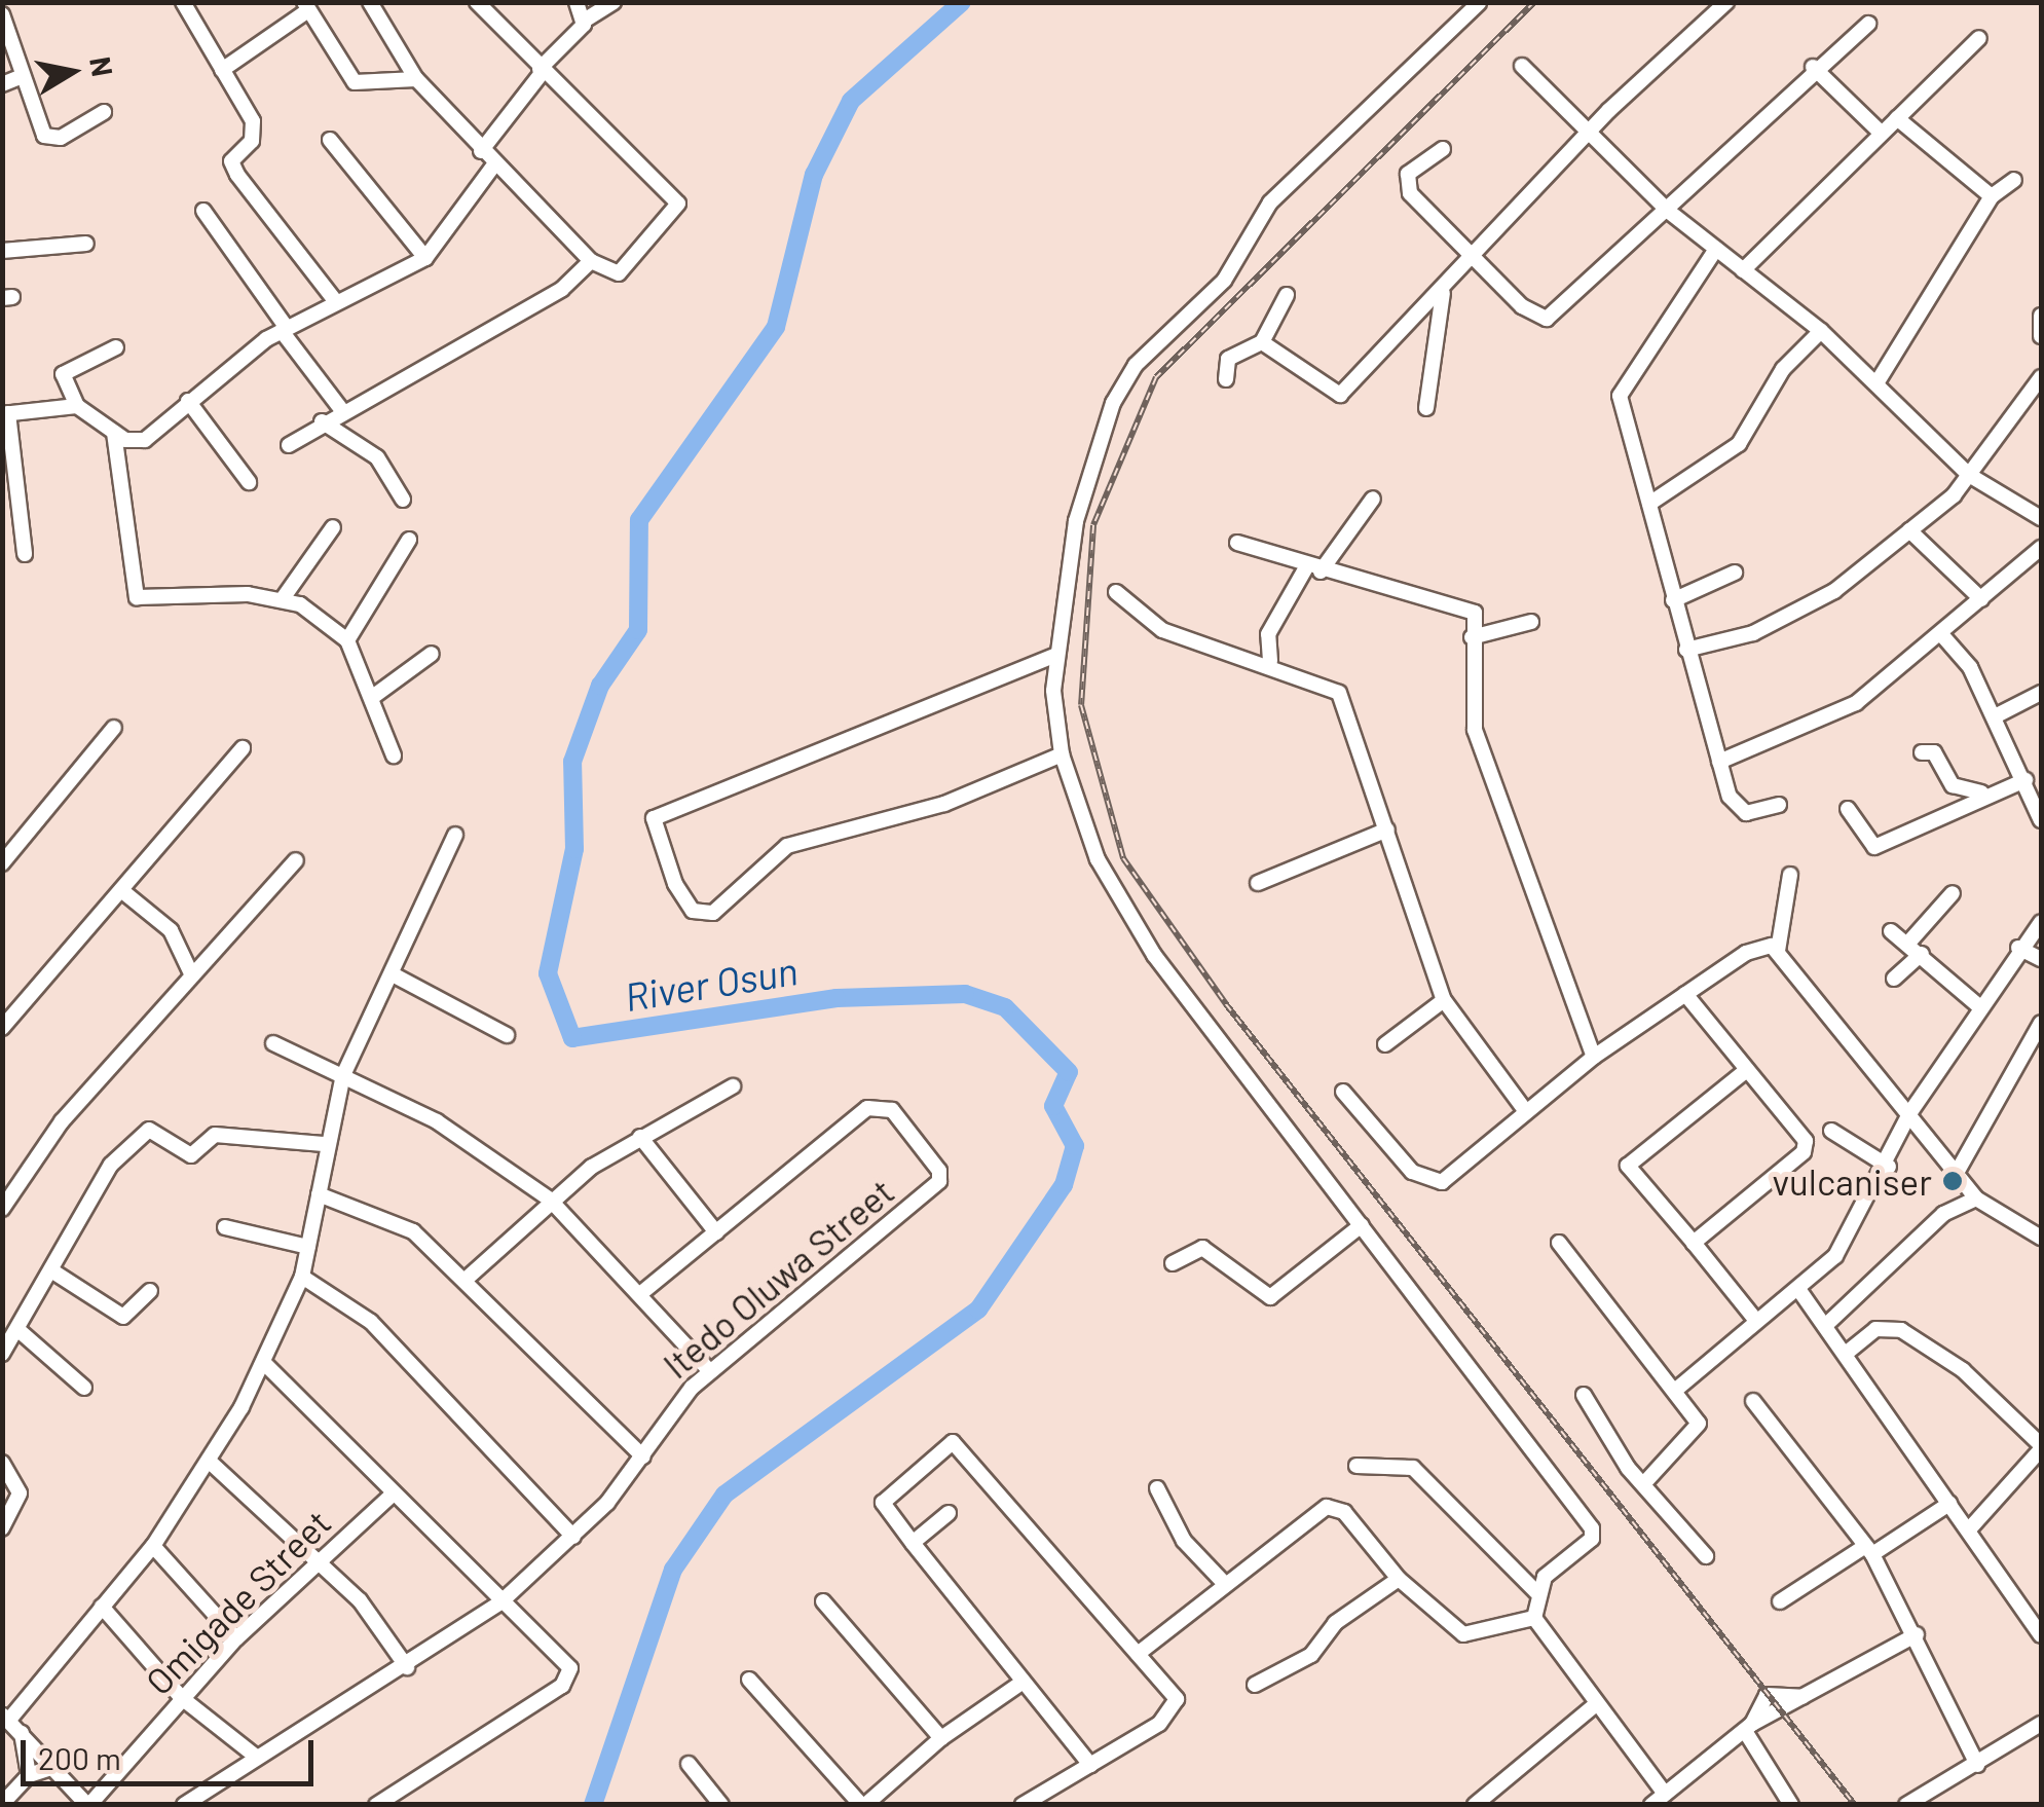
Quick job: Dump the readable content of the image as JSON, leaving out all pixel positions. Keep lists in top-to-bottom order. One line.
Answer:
{"streets":{"street":["Itedo Oluwa Street","Omigade Street"]},"water":["River Osun"],"places":["vulcaniser"],"scale_bar":"200 m","north":"right"}
